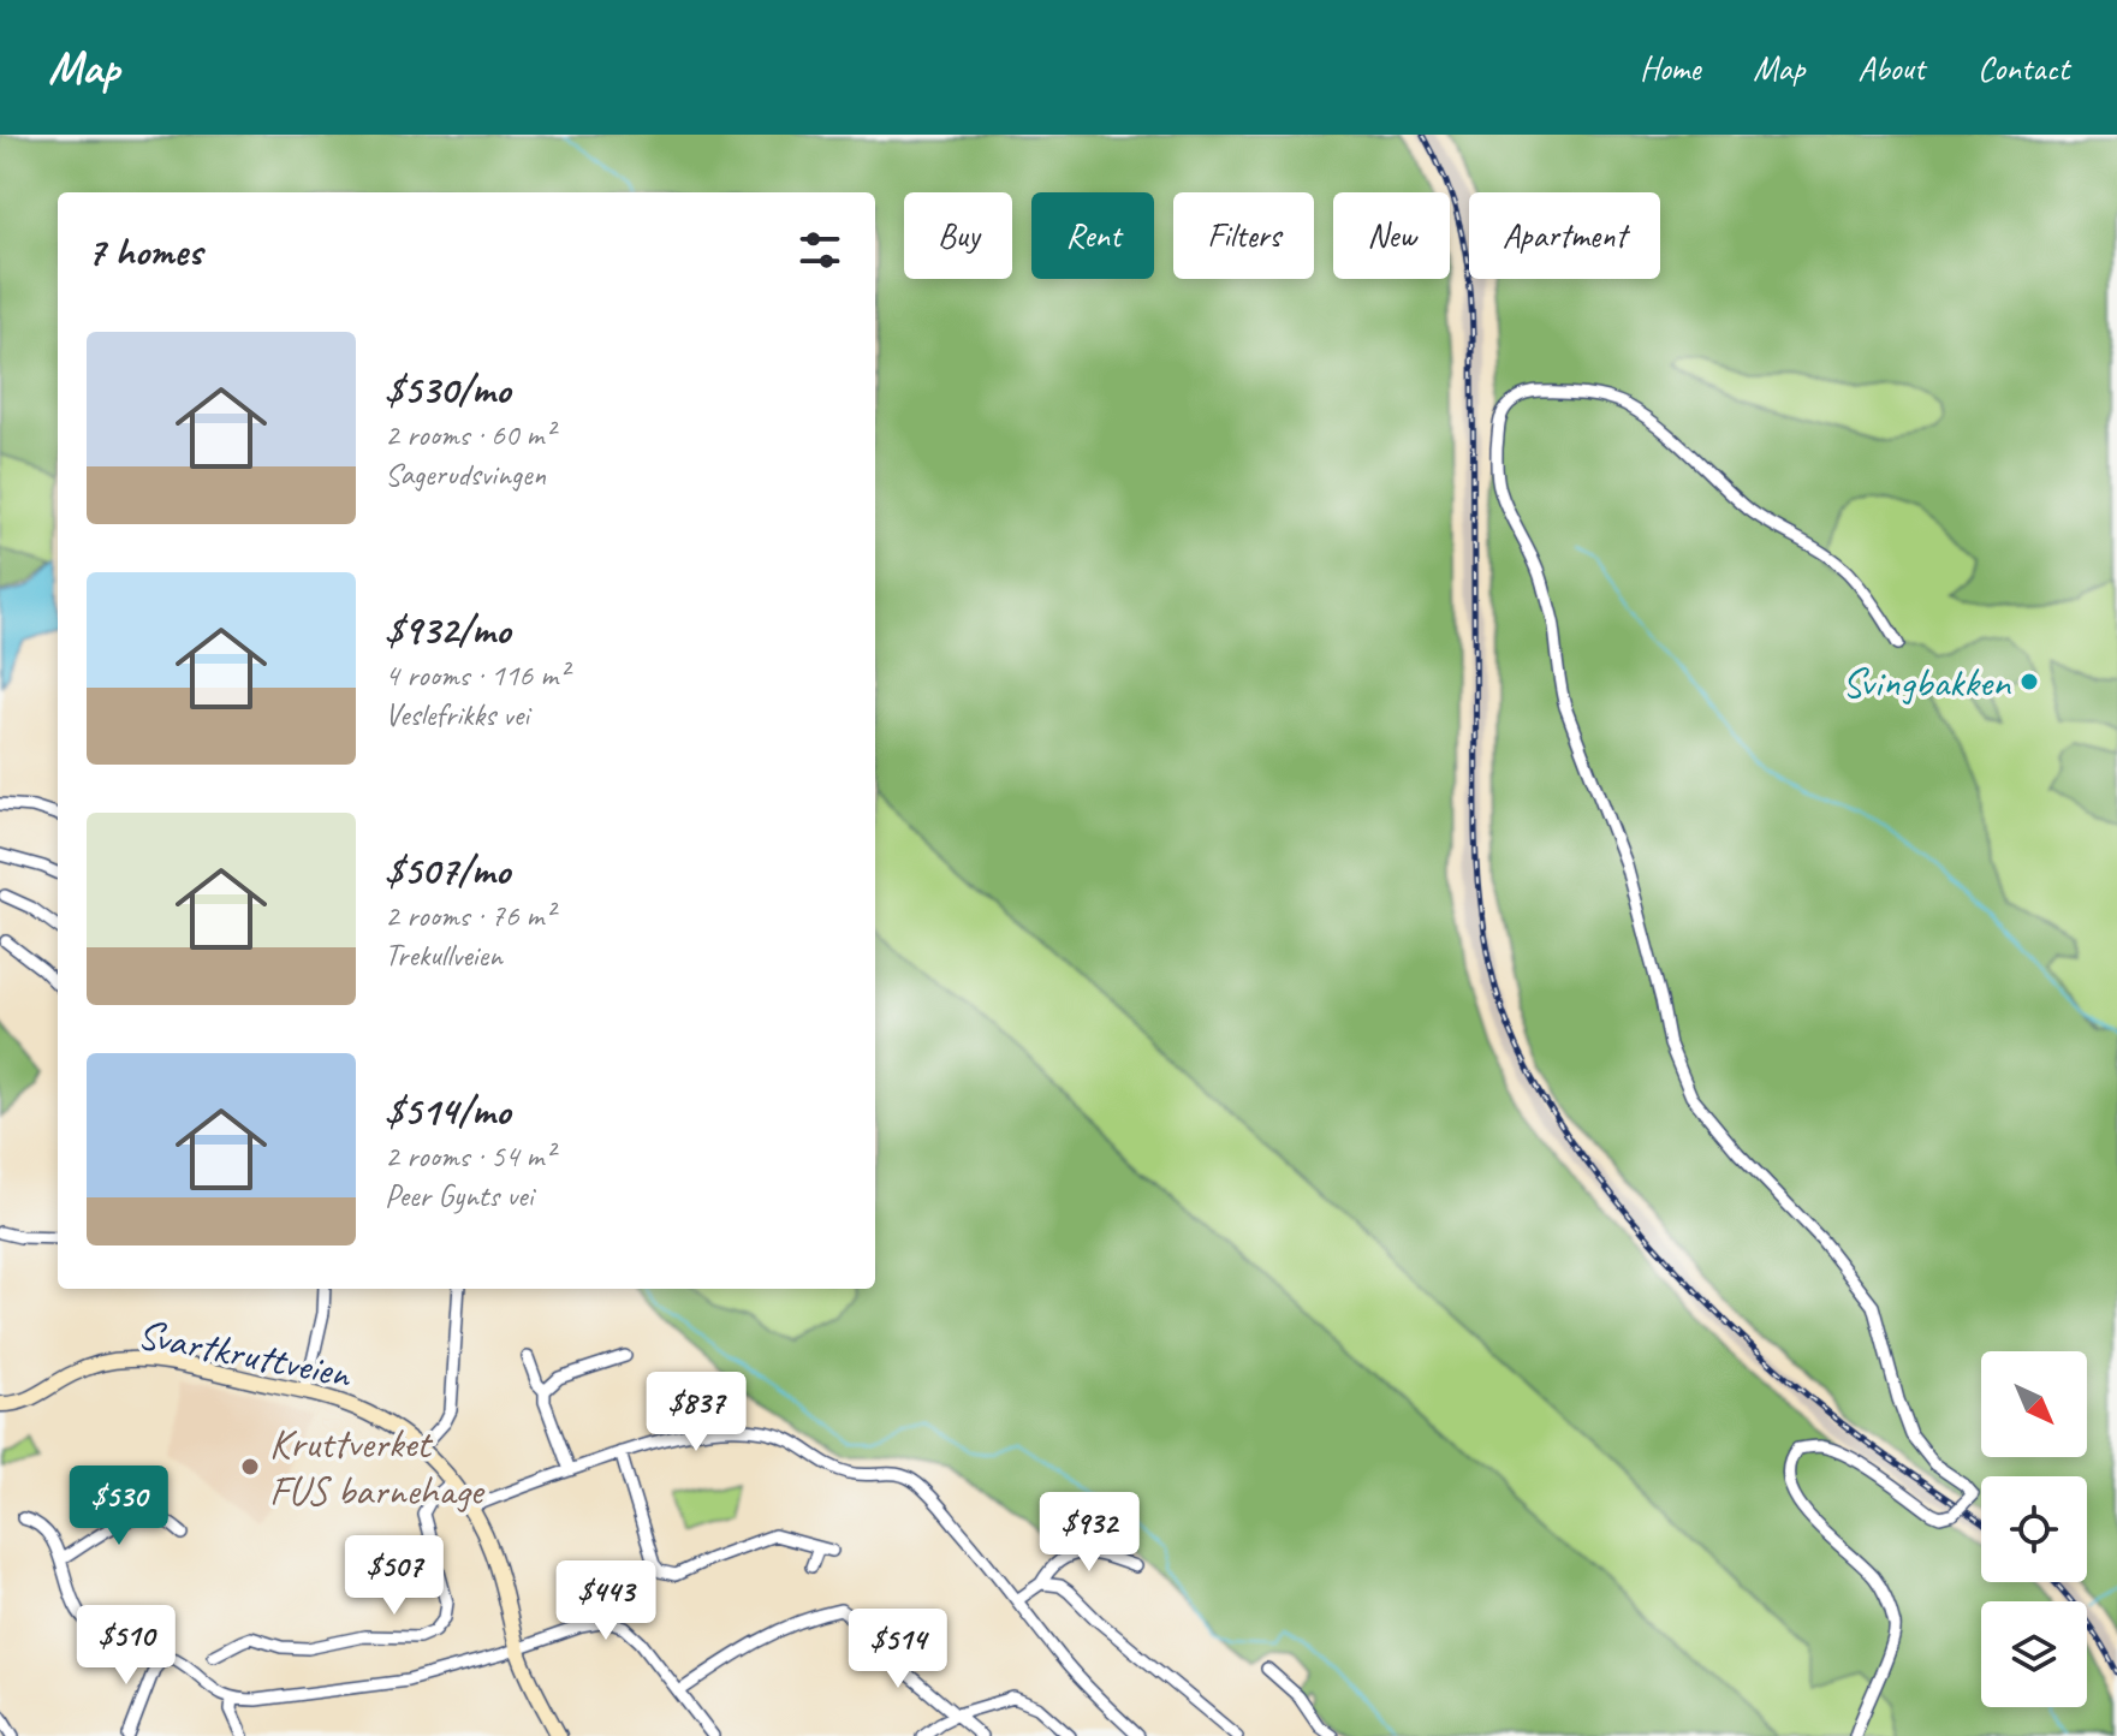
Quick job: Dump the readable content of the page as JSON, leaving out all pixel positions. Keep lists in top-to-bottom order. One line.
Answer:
{"streets":{"street":["Svartkruttveien"]},"places":["Svingbakken","Kruttverket FUS barnehage"],"north":"bottom right","page":{"header":"Map","nav":["Home","Map","About","Contact"],"chip":["Buy","Rent","Filters","New","Apartment"],"heading":"7 homes","list":[{"name":"$530/mo","note":"2 rooms · 60 m² · Sagerudsvingen"},{"name":"$932/mo","note":"4 rooms · 116 m² · Veslefrikks vei"},{"name":"$507/mo","note":"2 rooms · 76 m² · Trekullveien"},{"name":"$514/mo","note":"2 rooms · 54 m² · Peer Gynts vei"}],"price":["$837","$530","$932","$507","$443","$510","$514"]}}
